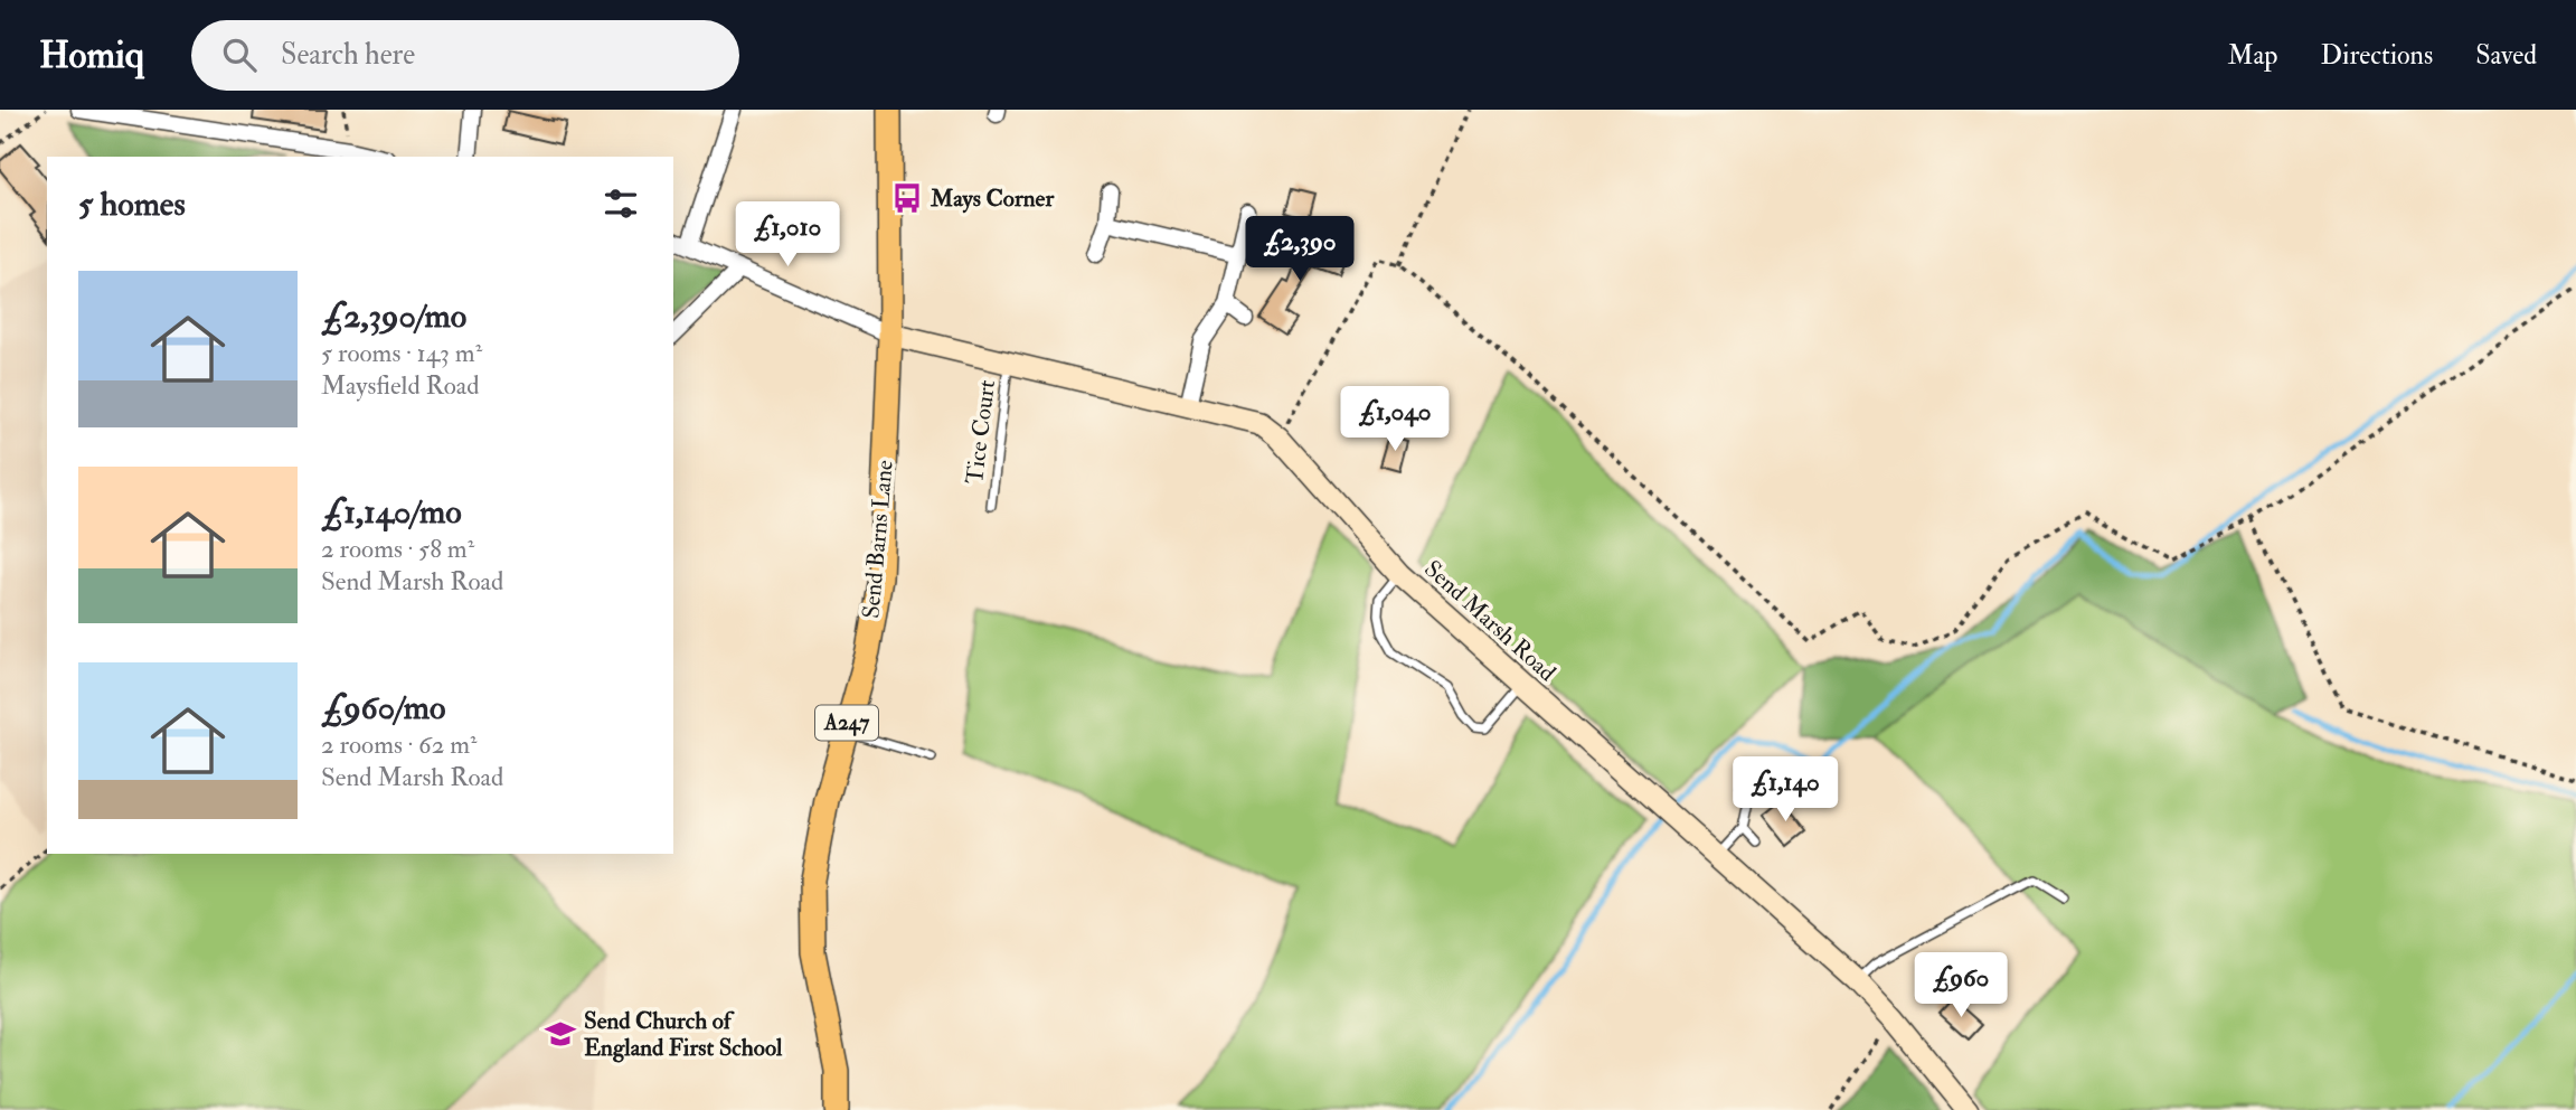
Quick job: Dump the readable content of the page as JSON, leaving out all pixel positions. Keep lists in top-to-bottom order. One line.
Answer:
{"streets":{"main road":["Send Barns Lane","Send Marsh Road","A247"],"lane":["Tice Court"]},"crossings":[["Tice Court","Send Marsh Road"],["Send Barns Lane","Send Marsh Road"],["Send Barns Lane","A247"],["Send Marsh Road","A247"]],"places":{"bus stop":["Mays Corner"],"school or university":["Send Church of England First School"]},"page":{"header":"Homiq","search":"Search here","nav":["Map","Directions","Saved"],"heading":"5 homes","price":["£1,010","£2,390","£1,040","£1,140","£960"],"list":[{"name":"£2,390/mo","note":"5 rooms · 143 m² · Maysfield Road"},{"name":"£1,140/mo","note":"2 rooms · 58 m² · Send Marsh Road"},{"name":"£960/mo","note":"2 rooms · 62 m² · Send Marsh Road"}]}}
